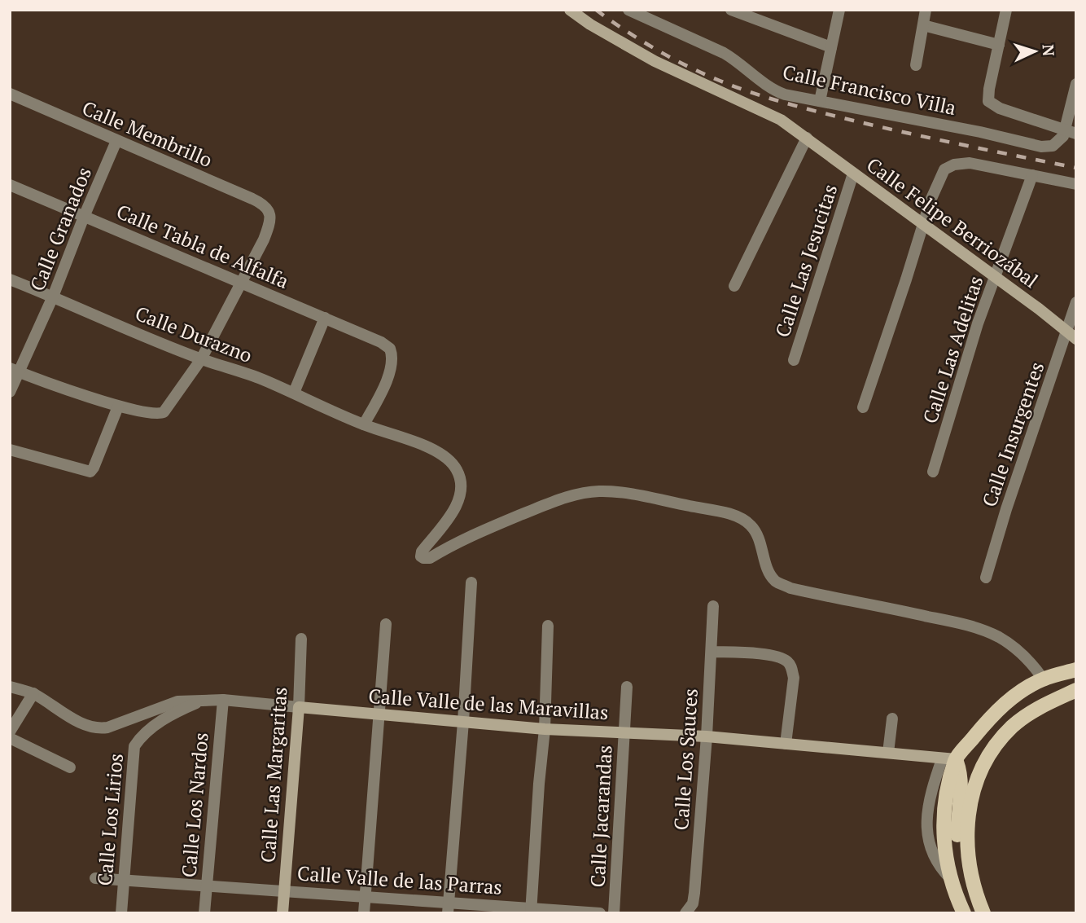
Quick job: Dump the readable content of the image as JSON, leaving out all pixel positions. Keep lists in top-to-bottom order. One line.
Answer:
{"streets":{"street":["Calle Francisco Villa","Calle Membrillo","Calle Felipe Berriozábal","Calle Granados","Calle Tabla de Alfalfa","Calle Las Jesucitas","Calle Durazno","Calle Las Adelitas","Calle Insurgentes","Calle Valle de las Maravillas","Calle Los Sauces","Calle Las Margaritas","Calle Los Nardos","Calle Jacarandas","Calle Los Lirios","Calle Valle de las Parras"]},"crossings":[["Calle Membrillo","Calle Granados"],["Calle Membrillo","Calle Tabla de Alfalfa"],["Calle Felipe Berriozábal","Calle Las Jesucitas"],["Calle Felipe Berriozábal","Calle Las Adelitas"],["Calle Felipe Berriozábal","Calle Insurgentes"],["Calle Granados","Calle Tabla de Alfalfa"],["Calle Granados","Calle Durazno"],["Calle Tabla de Alfalfa","Calle Durazno"],["Calle Valle de las Maravillas","Calle Los Sauces"],["Calle Valle de las Maravillas","Calle Las Margaritas"],["Calle Valle de las Maravillas","Calle Los Nardos"],["Calle Valle de las Maravillas","Calle Jacarandas"],["Calle Valle de las Maravillas","Calle Los Lirios"],["Calle Las Margaritas","Calle Valle de las Parras"],["Calle Los Nardos","Calle Valle de las Parras"],["Calle Los Lirios","Calle Valle de las Parras"]],"north":"right"}
